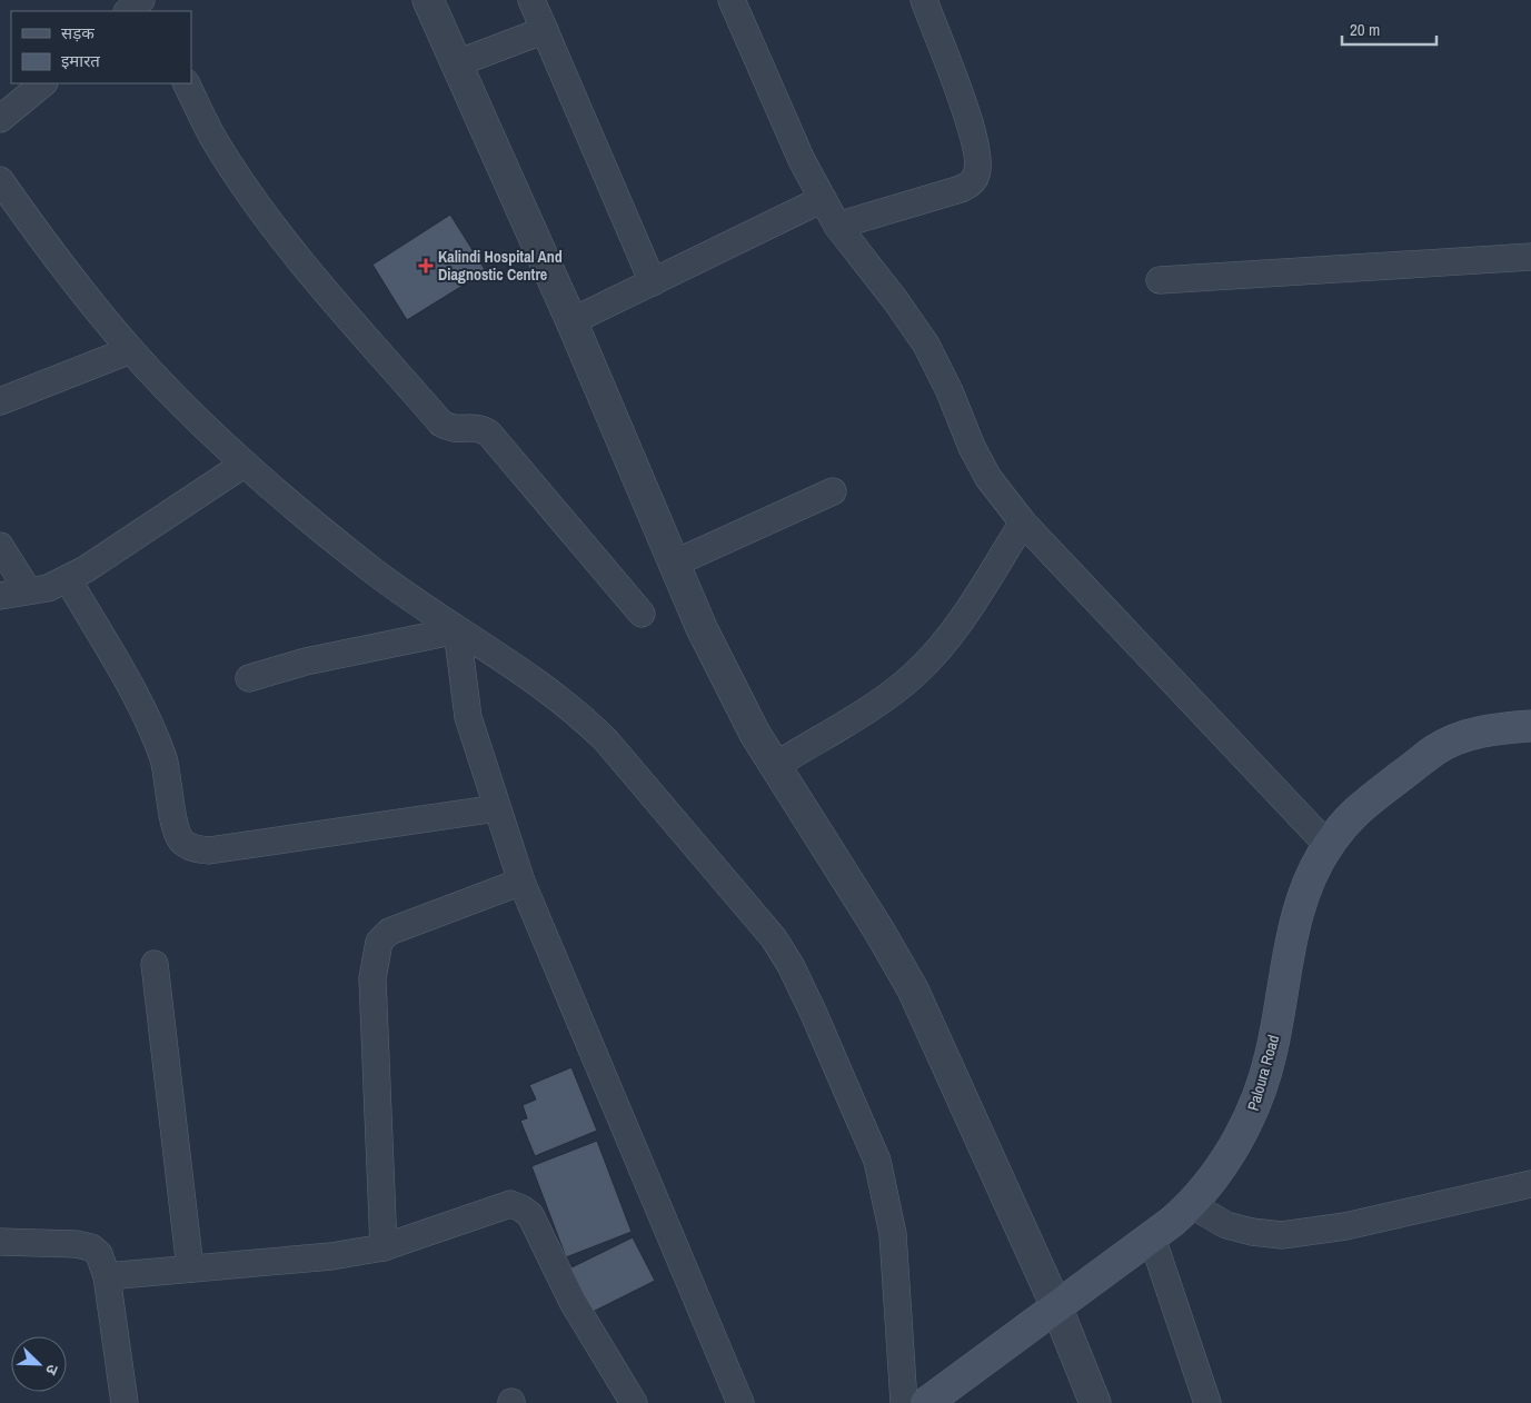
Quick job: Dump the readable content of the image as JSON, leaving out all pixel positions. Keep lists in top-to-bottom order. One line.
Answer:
{"streets":{"main road":["Paloura Road"]},"places":{"health":["Kalindi Hospital And Diagnostic Centre"]},"legend":["सड़क","इमारत"],"scale_bar":"20 m","north":"bottom right"}
